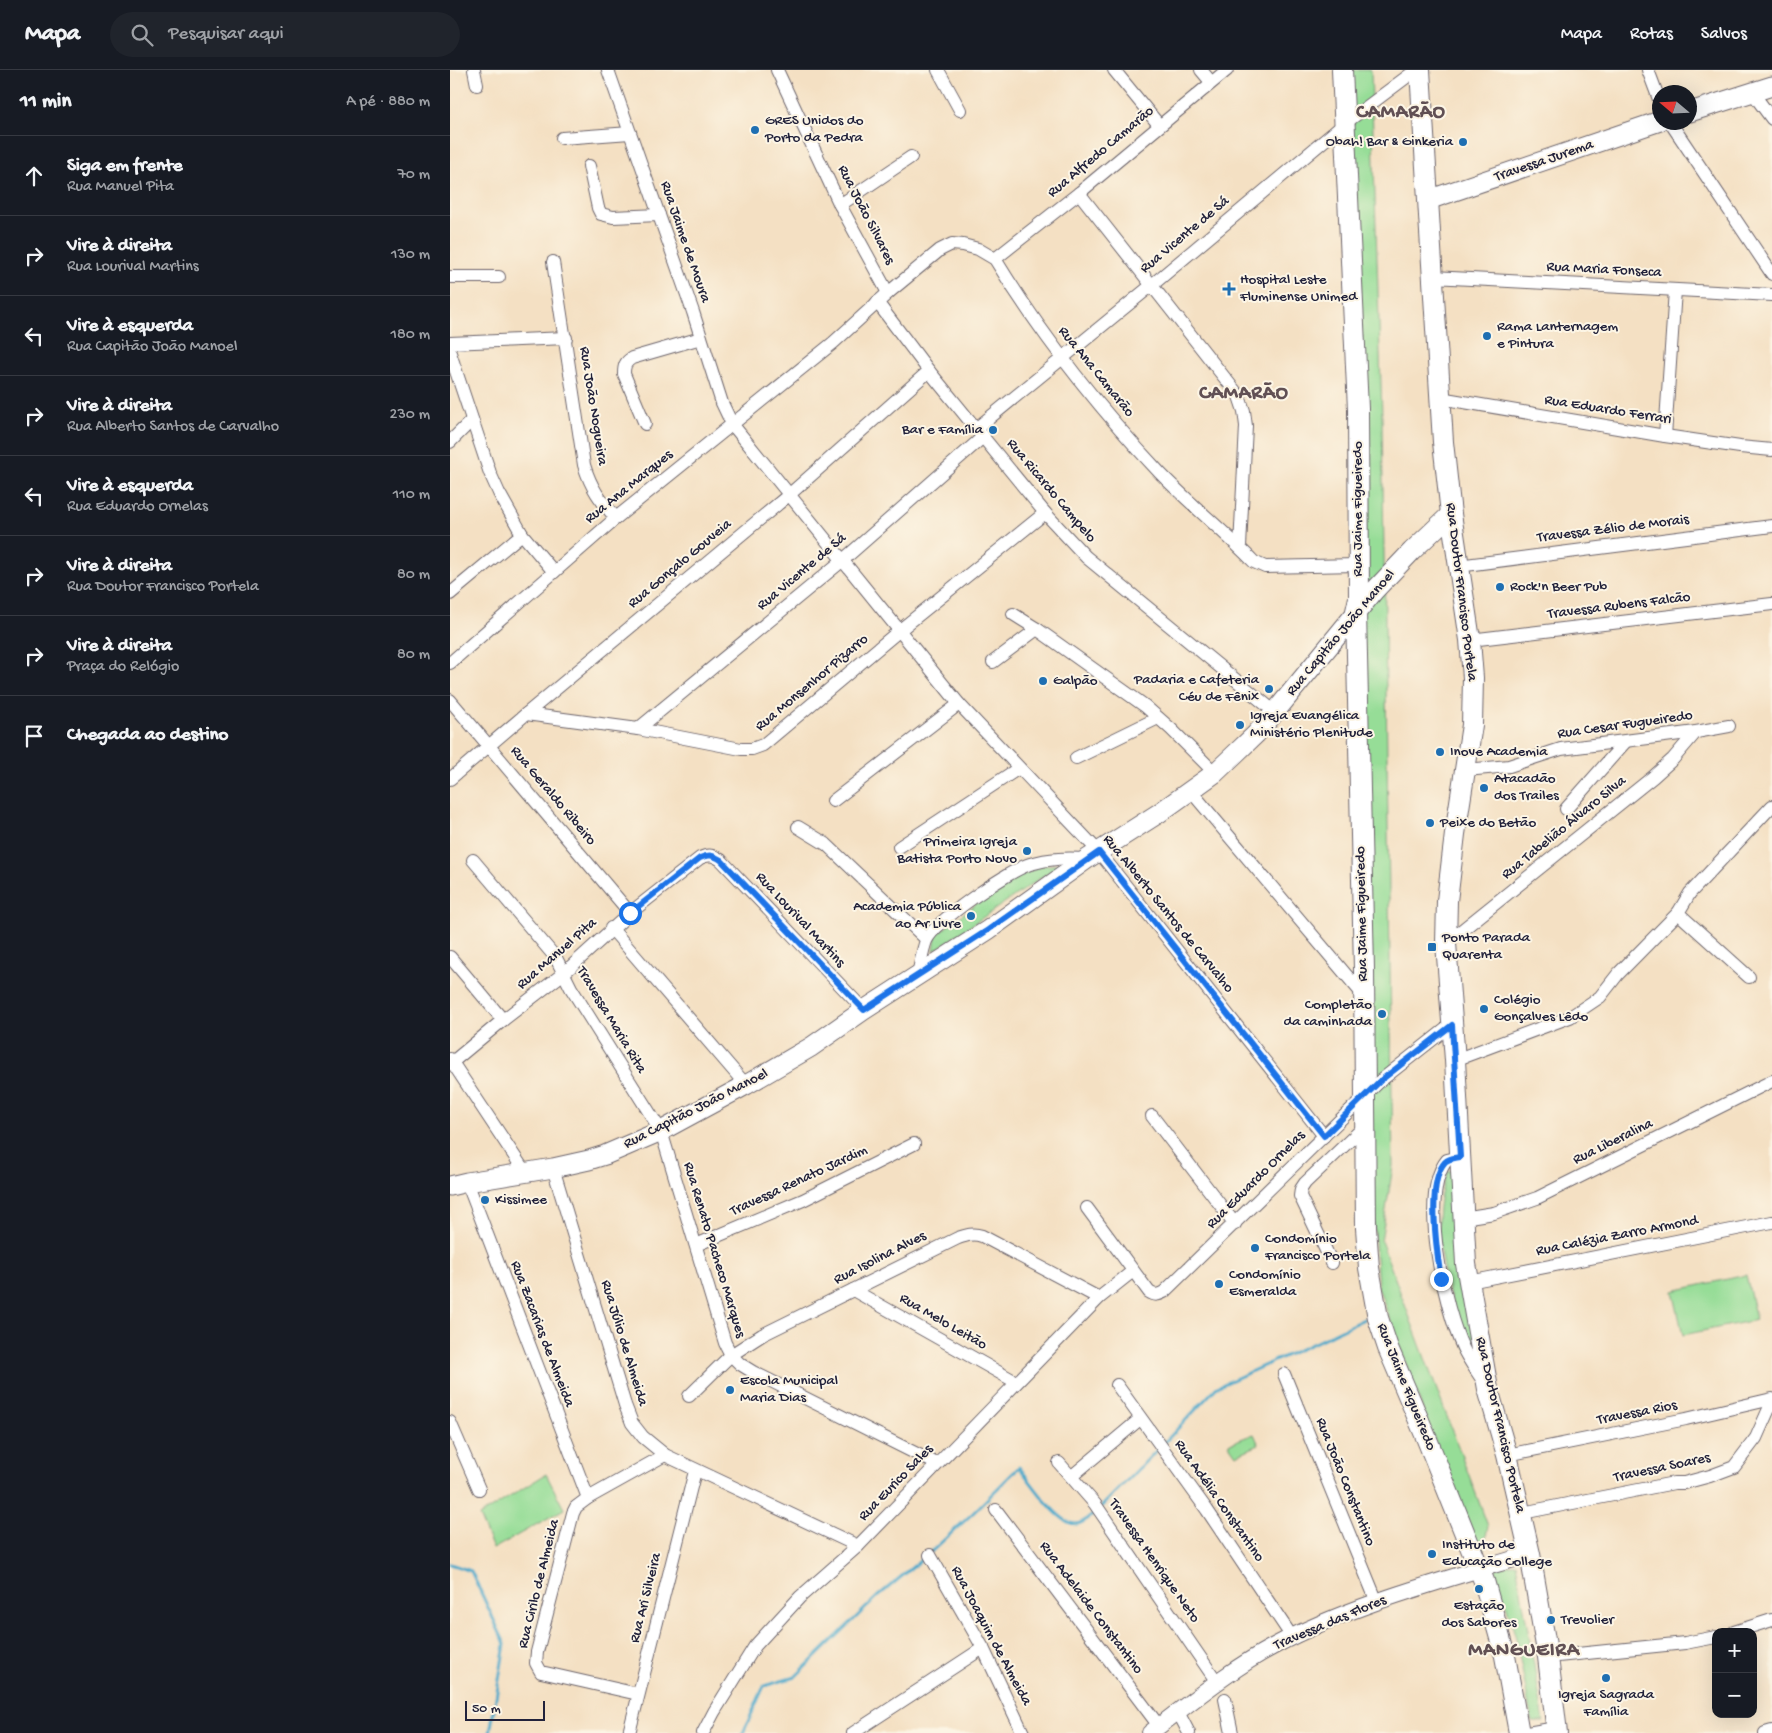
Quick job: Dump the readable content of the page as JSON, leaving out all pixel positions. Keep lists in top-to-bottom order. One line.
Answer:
{"streets":{"main road":["Travessa Jurema","Rua Jaime Figueiredo","Rua Doutor Francisco Portela","Rua Capitão João Manoel"],"street":["Rua Alfredo Camarão","Rua João Silvares","Rua Vicente de Sá","Rua Jaime de Moura","Rua Maria Fonseca","Rua Ana Camarão","Rua João Nogueira","Rua Eduardo Ferrari","Rua Ana Marques","Rua Ricardo Campelo","Travessa Zélio de Morais","Rua Gonçalo Gouveia","Travessa Rubens Falcão","Rua Monsenhor Pizarro","Rua Cesar Fugueiredo","Rua Geraldo Ribeiro","Rua Tabelião Álvaro Silva","Rua Alberto Santos de Carvalho","Rua Lourival Martins","Rua Manuel Pita","Travessa Maria Rita","Rua Liberalina","Rua Eduardo Ornelas","Travessa Renato Jardim","Rua Calézia Zarro Armond","Rua Renato Pacheco Marques","Rua Isolina Alves","Rua Melo Leitão","Rua Zacarias de Almeida","Rua Júlio de Almeida","Travessa Rios","Travessa Soares","Rua João Constantino","Rua Eurico Sales","Rua Adélia Constantino","Travessa Henrique Neto","Rua Cirilo de Almeida","Rua Ari Silveira","Rua Adelaide Constantino","Travessa das Flores","Rua Joaquim de Almeida"]},"crossings":[["Rua Alfredo Camarão","Rua Ana Camarão"],["Travessa Jurema","Rua Doutor Francisco Portela"],["Rua João Silvares","Rua Ana Camarão"],["Rua Vicente de Sá","Rua Ana Camarão"],["Rua Vicente de Sá","Rua Ricardo Campelo"],["Rua Vicente de Sá","Rua Jaime Figueiredo"],["Rua Vicente de Sá","Rua Doutor Francisco Portela"],["Rua Vicente de Sá","Rua Monsenhor Pizarro"],["Rua Vicente de Sá","Rua Alberto Santos de Carvalho"],["Rua Jaime de Moura","Rua Ana Marques"],["Rua Jaime de Moura","Rua Gonçalo Gouveia"],["Rua Jaime de Moura","Rua Alberto Santos de Carvalho"],["Rua Maria Fonseca","Rua Doutor Francisco Portela"],["Rua Ana Camarão","Rua Ana Marques"],["Rua Ana Camarão","Rua Ricardo Campelo"],["Rua Ana Camarão","Rua Jaime Figueiredo"],["Rua João Nogueira","Rua Ana Marques"],["Rua Eduardo Ferrari","Rua Doutor Francisco Portela"],["Rua Ricardo Campelo","Rua Gonçalo Gouveia"],["Rua Ricardo Campelo","Rua Capitão João Manoel"],["Rua Ricardo Campelo","Rua Monsenhor Pizarro"],["Rua Jaime Figueiredo","Rua Capitão João Manoel"],["Rua Jaime Figueiredo","Rua Eduardo Ornelas"],["Rua Jaime Figueiredo","Travessa das Flores"],["Travessa Zélio de Morais","Rua Doutor Francisco Portela"],["Rua Gonçalo Gouveia","Rua Monsenhor Pizarro"],["Rua Gonçalo Gouveia","Rua Geraldo Ribeiro"],["Rua Gonçalo Gouveia","Rua Alberto Santos de Carvalho"],["Rua Doutor Francisco Portela","Travessa Rubens Falcão"],["Rua Doutor Francisco Portela","Rua Capitão João Manoel"],["Rua Doutor Francisco Portela","Rua Cesar Fugueiredo"],["Rua Doutor Francisco Portela","Rua Tabelião Álvaro Silva"],["Rua Doutor Francisco Portela","Rua Liberalina"],["Rua Doutor Francisco Portela","Rua Eduardo Ornelas"],["Rua Doutor Francisco Portela","Rua Calézia Zarro Armond"],["Rua Doutor Francisco Portela","Travessa Rios"],["Rua Doutor Francisco Portela","Travessa Soares"],["Rua Doutor Francisco Portela","Travessa das Flores"],["Rua Capitão João Manoel","Rua Alberto Santos de Carvalho"],["Rua Capitão João Manoel","Rua Lourival Martins"],["Rua Capitão João Manoel","Travessa Maria Rita"],["Rua Capitão João Manoel","Rua Renato Pacheco Marques"],["Rua Capitão João Manoel","Rua Zacarias de Almeida"],["Rua Capitão João Manoel","Rua Júlio de Almeida"],["Rua Monsenhor Pizarro","Rua Alberto Santos de Carvalho"],["Rua Cesar Fugueiredo","Rua Tabelião Álvaro Silva"],["Rua Geraldo Ribeiro","Rua Manuel Pita"],["Rua Alberto Santos de Carvalho","Rua Eduardo Ornelas"],["Rua Lourival Martins","Rua Manuel Pita"],["Rua Manuel Pita","Travessa Maria Rita"],["Travessa Maria Rita","Rua Renato Pacheco Marques"],["Rua Eduardo Ornelas","Rua Eurico Sales"],["Travessa Renato Jardim","Rua Renato Pacheco Marques"],["Rua Renato Pacheco Marques","Rua Isolina Alves"],["Rua Renato Pacheco Marques","Rua Eurico Sales"],["Rua Isolina Alves","Rua Melo Leitão"],["Rua Isolina Alves","Rua Eurico Sales"],["Rua Melo Leitão","Rua Eurico Sales"],["Rua Zacarias de Almeida","Rua Cirilo de Almeida"],["Rua Júlio de Almeida","Rua Eurico Sales"],["Rua Júlio de Almeida","Rua Cirilo de Almeida"],["Rua Júlio de Almeida","Rua Ari Silveira"],["Travessa Rios","Travessa Soares"],["Rua João Constantino","Travessa das Flores"],["Rua Adélia Constantino","Travessa das Flores"],["Travessa Henrique Neto","Travessa das Flores"],["Rua Cirilo de Almeida","Rua Ari Silveira"],["Rua Adelaide Constantino","Travessa das Flores"]],"districts":["CAMARÃO","CAMARÃO","MANGUEIRA"],"places":{"other":["GRES Unidos do Porto da Pedra","Obah! Bar & Ginkeria","Rama Lanternagem e Pintura","Bar e Família","Rock'n Beer Pub","Galpão","Padaria e Cafeteria Céu de Fênix","Igreja Evangélica Ministério Plenitude","Inove Academia","Atacadão dos Trailes","Peixe do Betão","Primeira Igreja Batista Porto Novo","Academia Pública ao Ar Livre","Colégio Gonçalves Lêdo","Completão da caminhada","Kissimee","Condomínio Francisco Portela","Condomínio Esmeralda","Escola Municipal Maria Dias","Instituto de Educação College","Estação dos Sabores","Trevolier","Igreja Sagrada Família"],"health":["Hospital Leste Fluminense Unimed"],"transit":["Ponto Parada Quarenta"]},"scale_bar":"50 m","north":"left","page":{"header":"Mapa","search":"Pesquisar aqui","nav":["Mapa","Rotas","Salvos"],"heading":["11 min","A pé · 880 m"],"list":[["Siga em frente","Rua Manuel Pita","70 m"],["Vire à direita","Rua Lourival Martins","130 m"],["Vire à esquerda","Rua Capitão João Manoel","180 m"],["Vire à direita","Rua Alberto Santos de Carvalho","230 m"],["Vire à esquerda","Rua Eduardo Ornelas","110 m"],["Vire à direita","Rua Doutor Francisco Portela","80 m"],["Vire à direita","Praça do Relógio","80 m"],"Chegada ao destino"],"map_buttons":["+","−"],"scale":"50 m"}}
